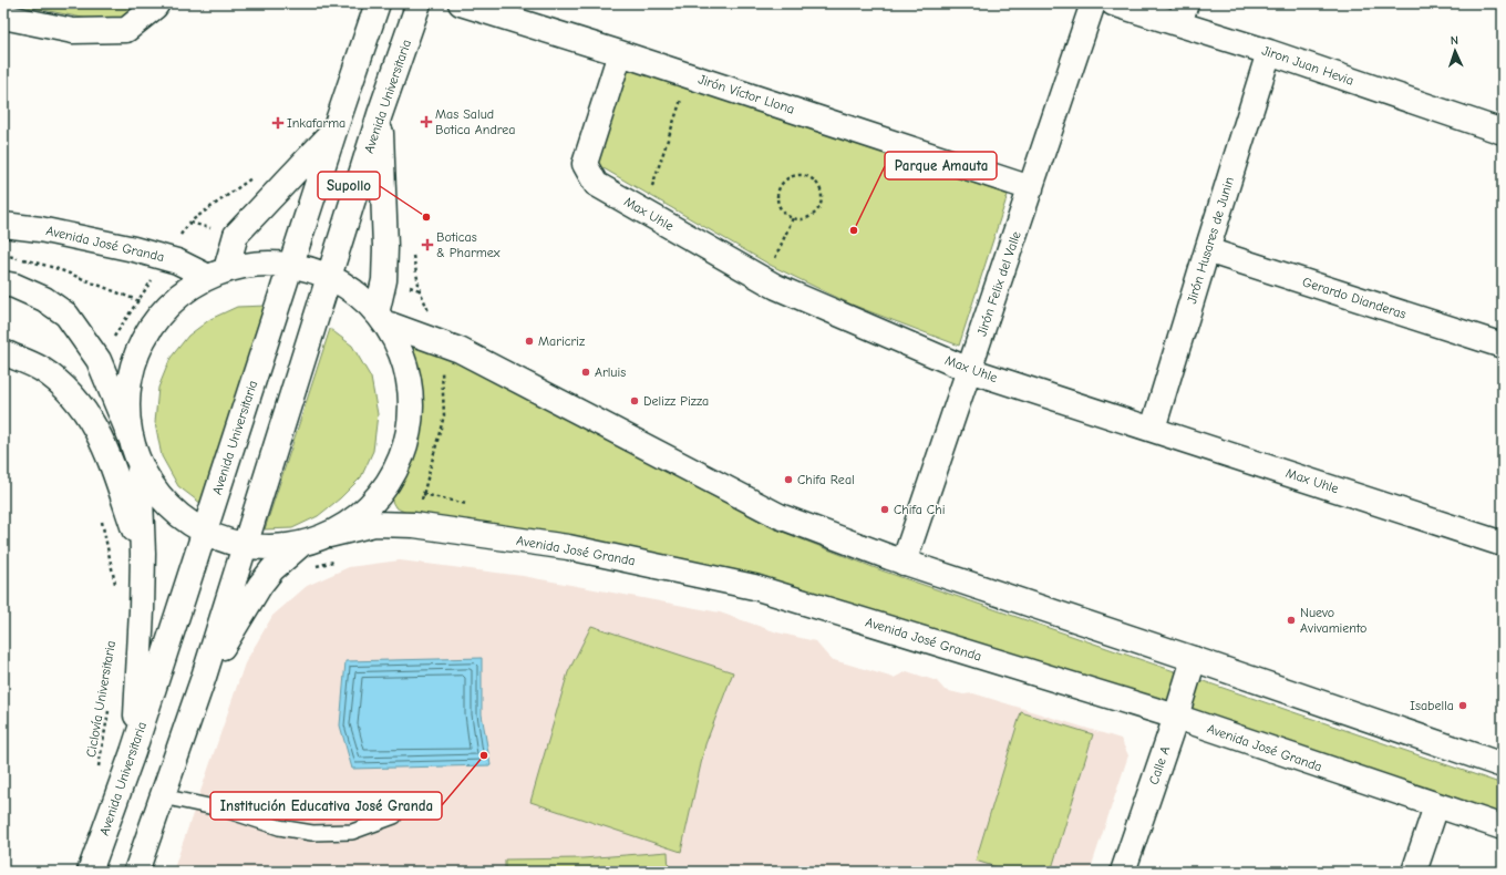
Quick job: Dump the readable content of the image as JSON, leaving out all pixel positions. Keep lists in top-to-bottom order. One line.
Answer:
{"streets":{"main road":["Jiron Juan Hevia","Jirón Víctor Llona","Avenida Universitaria","Max Uhle","Jirón Husares de Junin","Avenida José Granda","Jirón Felix del Valle","Gerardo Dianderas","Calle A"],"path":["Ciclovía Universitaria"]},"crossings":[["Jiron Juan Hevia","Jirón Husares de Junin"],["Jirón Víctor Llona","Max Uhle"],["Jirón Víctor Llona","Jirón Felix del Valle"],["Max Uhle","Jirón Husares de Junin"],["Max Uhle","Jirón Felix del Valle"],["Jirón Husares de Junin","Gerardo Dianderas"],["Avenida José Granda","Calle A"]],"places":{"health":["Mas Salud Botica Andrea","Inkafarma","Boticas & Pharmex"],"other":["Supollo","Parque Amauta","Maricriz","Arluis","Delizz Pizza","Chifa Real","Chifa Chi","Nuevo Avivamiento","Isabella","Institución Educativa José Granda"]},"north":"top"}
